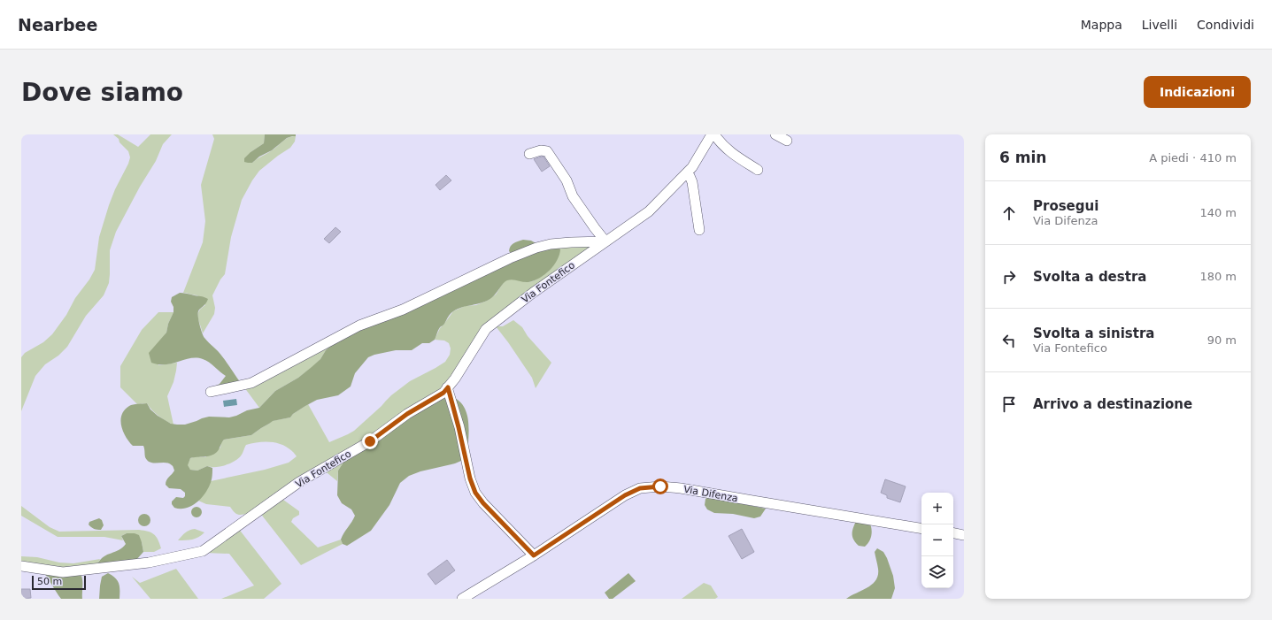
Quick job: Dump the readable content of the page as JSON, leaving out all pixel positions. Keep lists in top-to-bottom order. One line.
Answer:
{"streets":{"street":["Via Fontefico","Via Difenza"]},"scale_bar":"50 m","page":{"header":"Nearbee","nav":["Mappa","Livelli","Condividi"],"buttons":"Indicazioni","title":"Dove siamo","heading":["6 min","A piedi · 410 m"],"list":[["Prosegui","Via Difenza","140 m"],["Svolta a destra","180 m"],["Svolta a sinistra","Via Fontefico","90 m"],"Arrivo a destinazione"],"map_buttons":["+","−"],"scale":"50 m"}}
